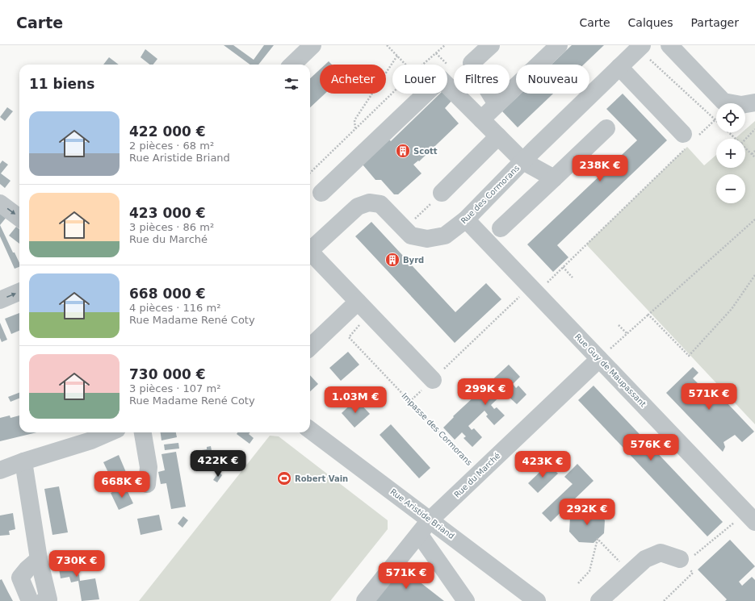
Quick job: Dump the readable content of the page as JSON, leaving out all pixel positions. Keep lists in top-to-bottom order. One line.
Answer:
{"streets":{"street":["Rue des Cormorans","Rue Guy de Maupassant","Rue du Marché","Rue Aristide Briand"],"path":["Impasse des Cormorans"]},"crossings":[["Rue des Cormorans","Rue Guy de Maupassant"],["Rue Guy de Maupassant","Rue du Marché"],["Impasse des Cormorans","Rue du Marché"],["Rue du Marché","Rue Aristide Briand"]],"places":{"building":["Scott","Byrd"],"sports":["Robert Vain"]},"page":{"header":"Carte","nav":["Carte","Calques","Partager"],"chip":["Acheter","Louer","Filtres","Nouveau"],"heading":"11 biens","map_buttons":["+","−"],"list":[{"name":"422 000 €","note":"2 pièces · 68 m² · Rue Aristide Briand"},{"name":"423 000 €","note":"3 pièces · 86 m² · Rue du Marché"},{"name":"668 000 €","note":"4 pièces · 116 m² · Rue Madame René Coty"},{"name":"730 000 €","note":"3 pièces · 107 m² · Rue Madame René Coty"}],"price":["238K €","299K €","571K €","1.03M €","576K €","422K €","423K €","668K €","292K €","730K €","571K €"]}}
